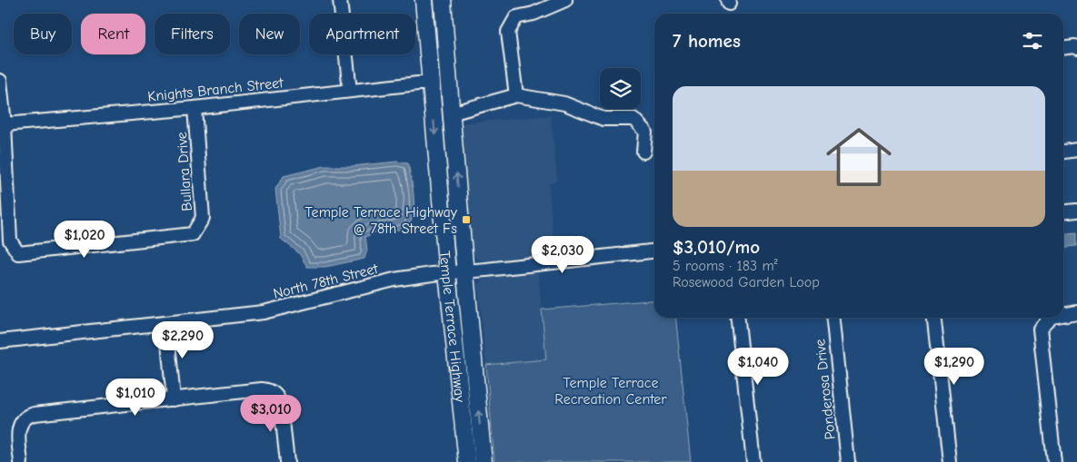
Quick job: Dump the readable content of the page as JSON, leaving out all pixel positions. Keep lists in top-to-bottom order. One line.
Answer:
{"streets":{"main road":["Temple Terrace Highway"],"street":["Knights Branch Street","Bullara Drive","North 78th Street","Ponderosa Drive"]},"crossings":[["Knights Branch Street","Bullara Drive"],["Knights Branch Street","Temple Terrace Highway"],["North 78th Street","Temple Terrace Highway"]],"parks":["Temple Terrace Recreation Center"],"places":{"transit":["Temple Terrace Highway @ 78th Street Fs"]},"page":{"chip":["Buy","Rent","Filters","New","Apartment"],"heading":"7 homes","list":[{"name":"$3,010/mo","note":"5 rooms · 183 m² · Rosewood Garden Loop"}],"price":["$1,020","$2,030","$2,290","$1,040","$1,290","$1,010","$3,010"]}}
